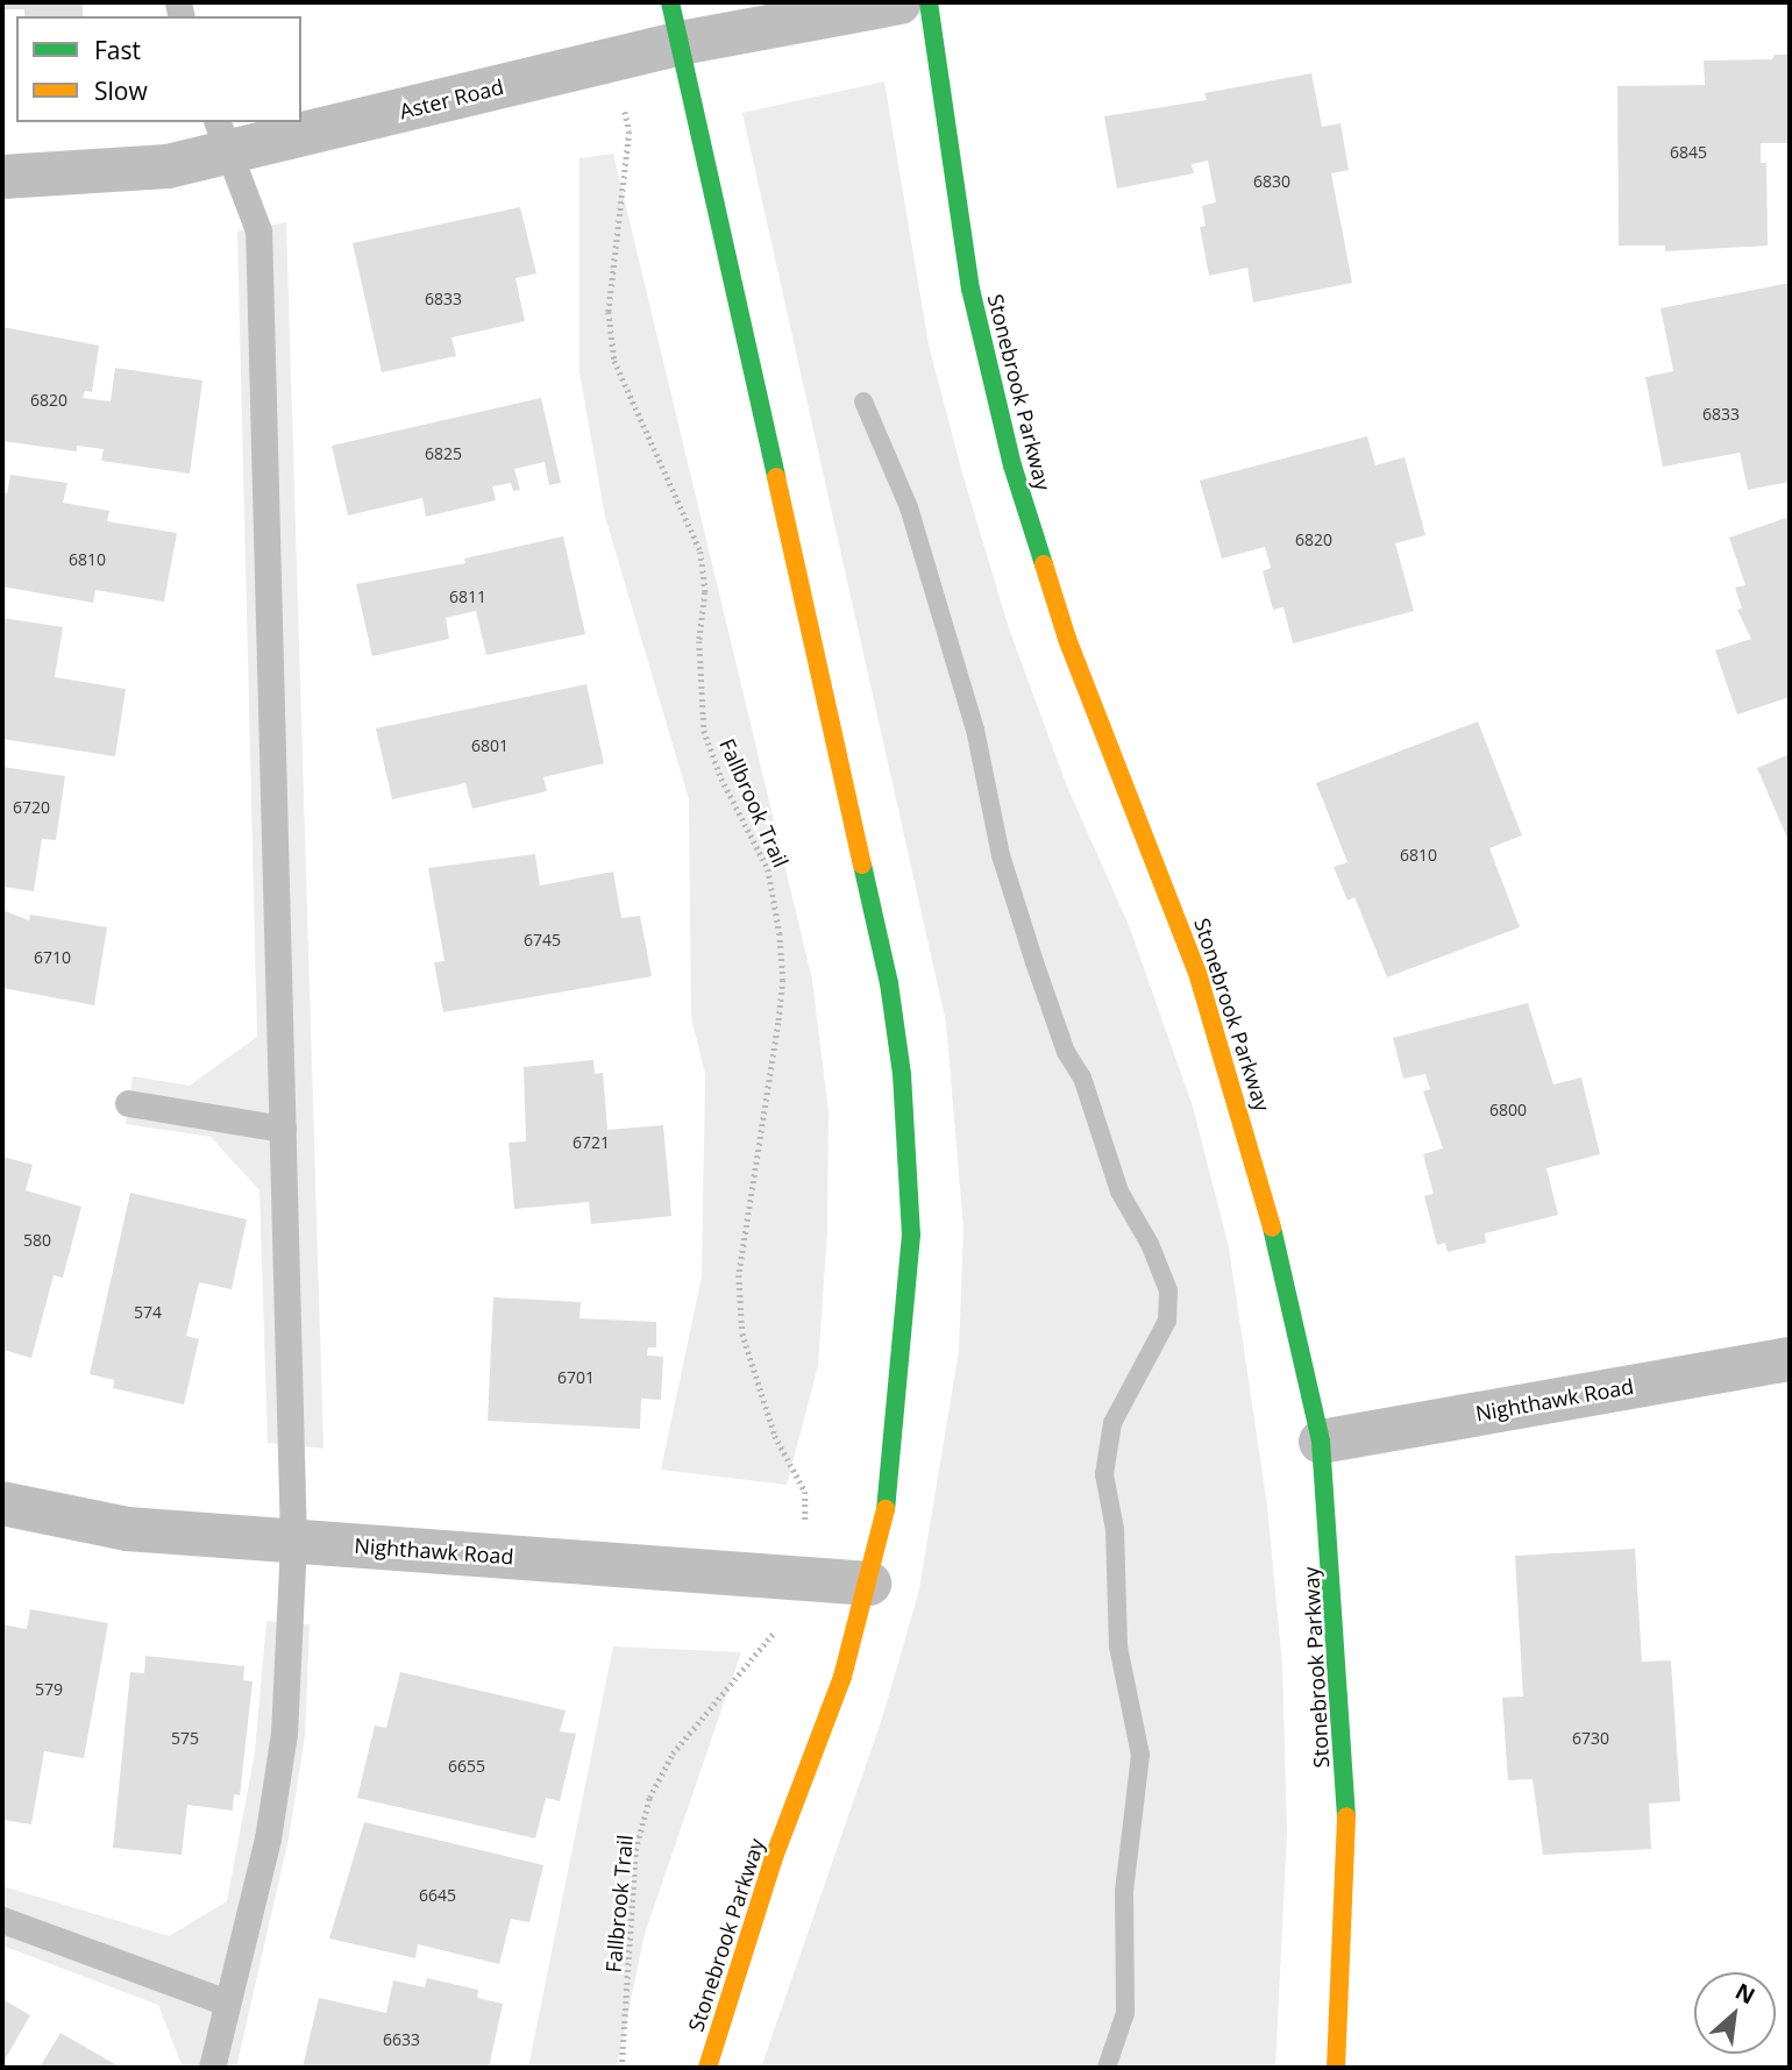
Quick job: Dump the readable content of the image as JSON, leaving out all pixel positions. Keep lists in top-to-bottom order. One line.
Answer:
{"streets":{"street":["Aster Road","Stonebrook Parkway","Nighthawk Road"],"path":["Fallbrook Trail"]},"crossings":[["Aster Road","Stonebrook Parkway"],["Stonebrook Parkway","Nighthawk Road"]],"house_numbers":["6845","6830","6833","6820","6833","6825","6820","6810","6811","6801","6720","6810","6745","6710","6800","6721","580","574","6701","579","575","6730","6655","6645","6633"],"legend":["Fast","Slow"],"north":"top right"}
